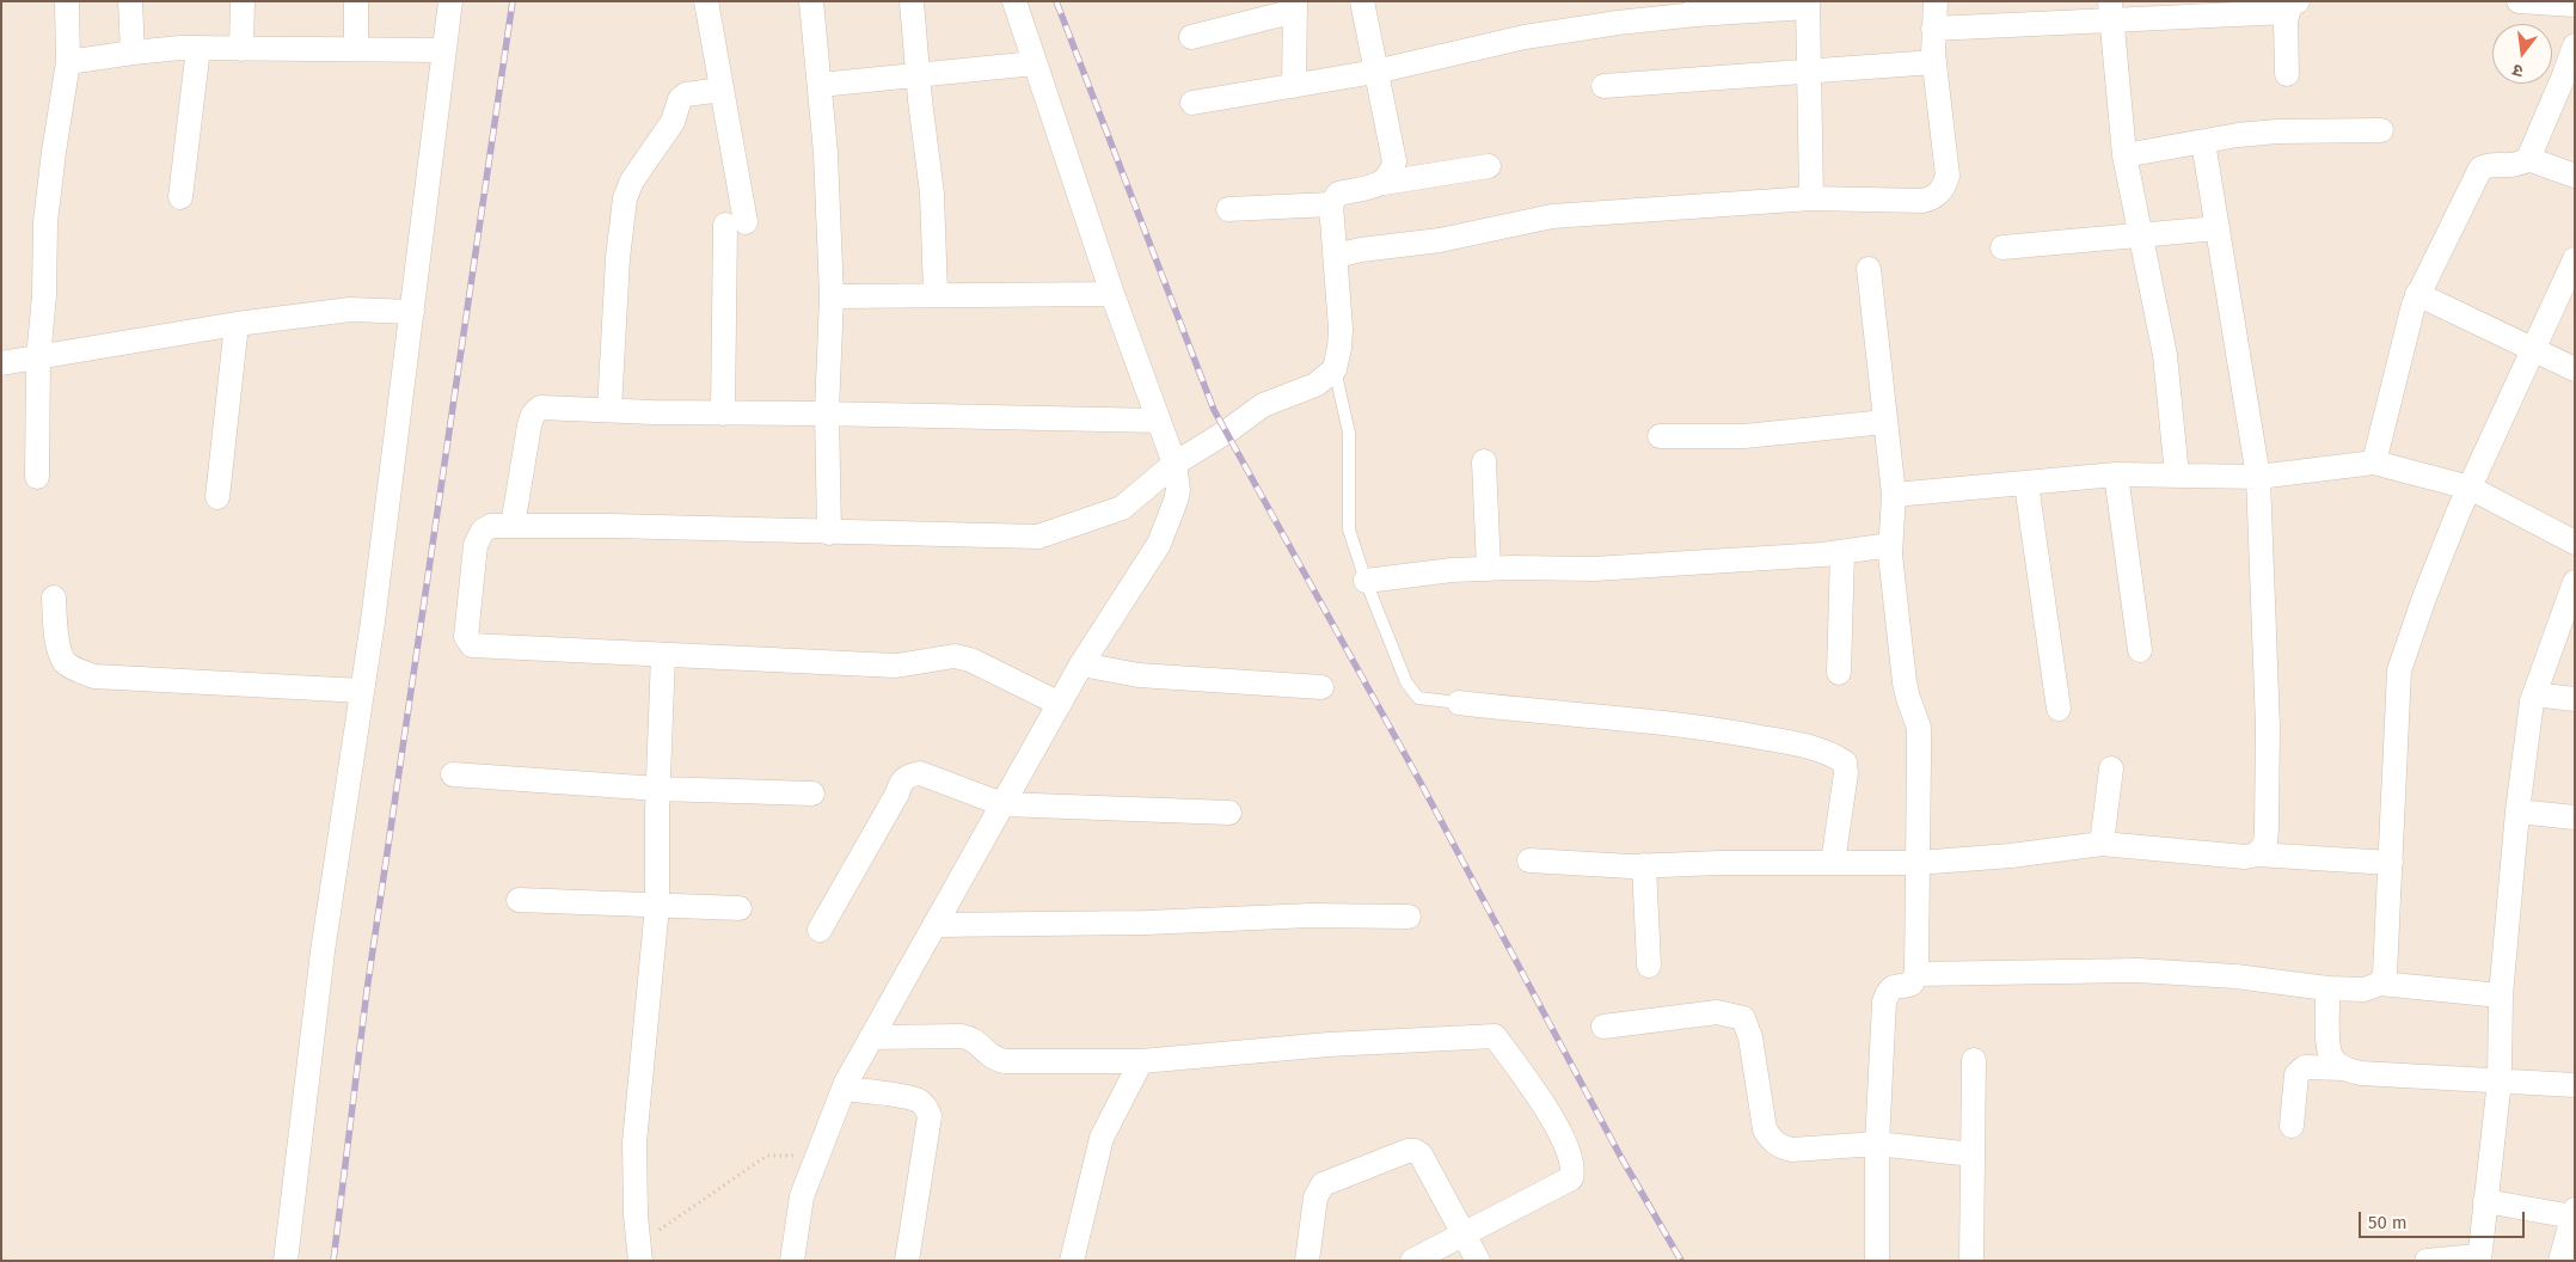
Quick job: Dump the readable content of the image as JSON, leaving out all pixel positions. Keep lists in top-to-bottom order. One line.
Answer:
{"scale_bar":"50 m","north":"bottom"}
